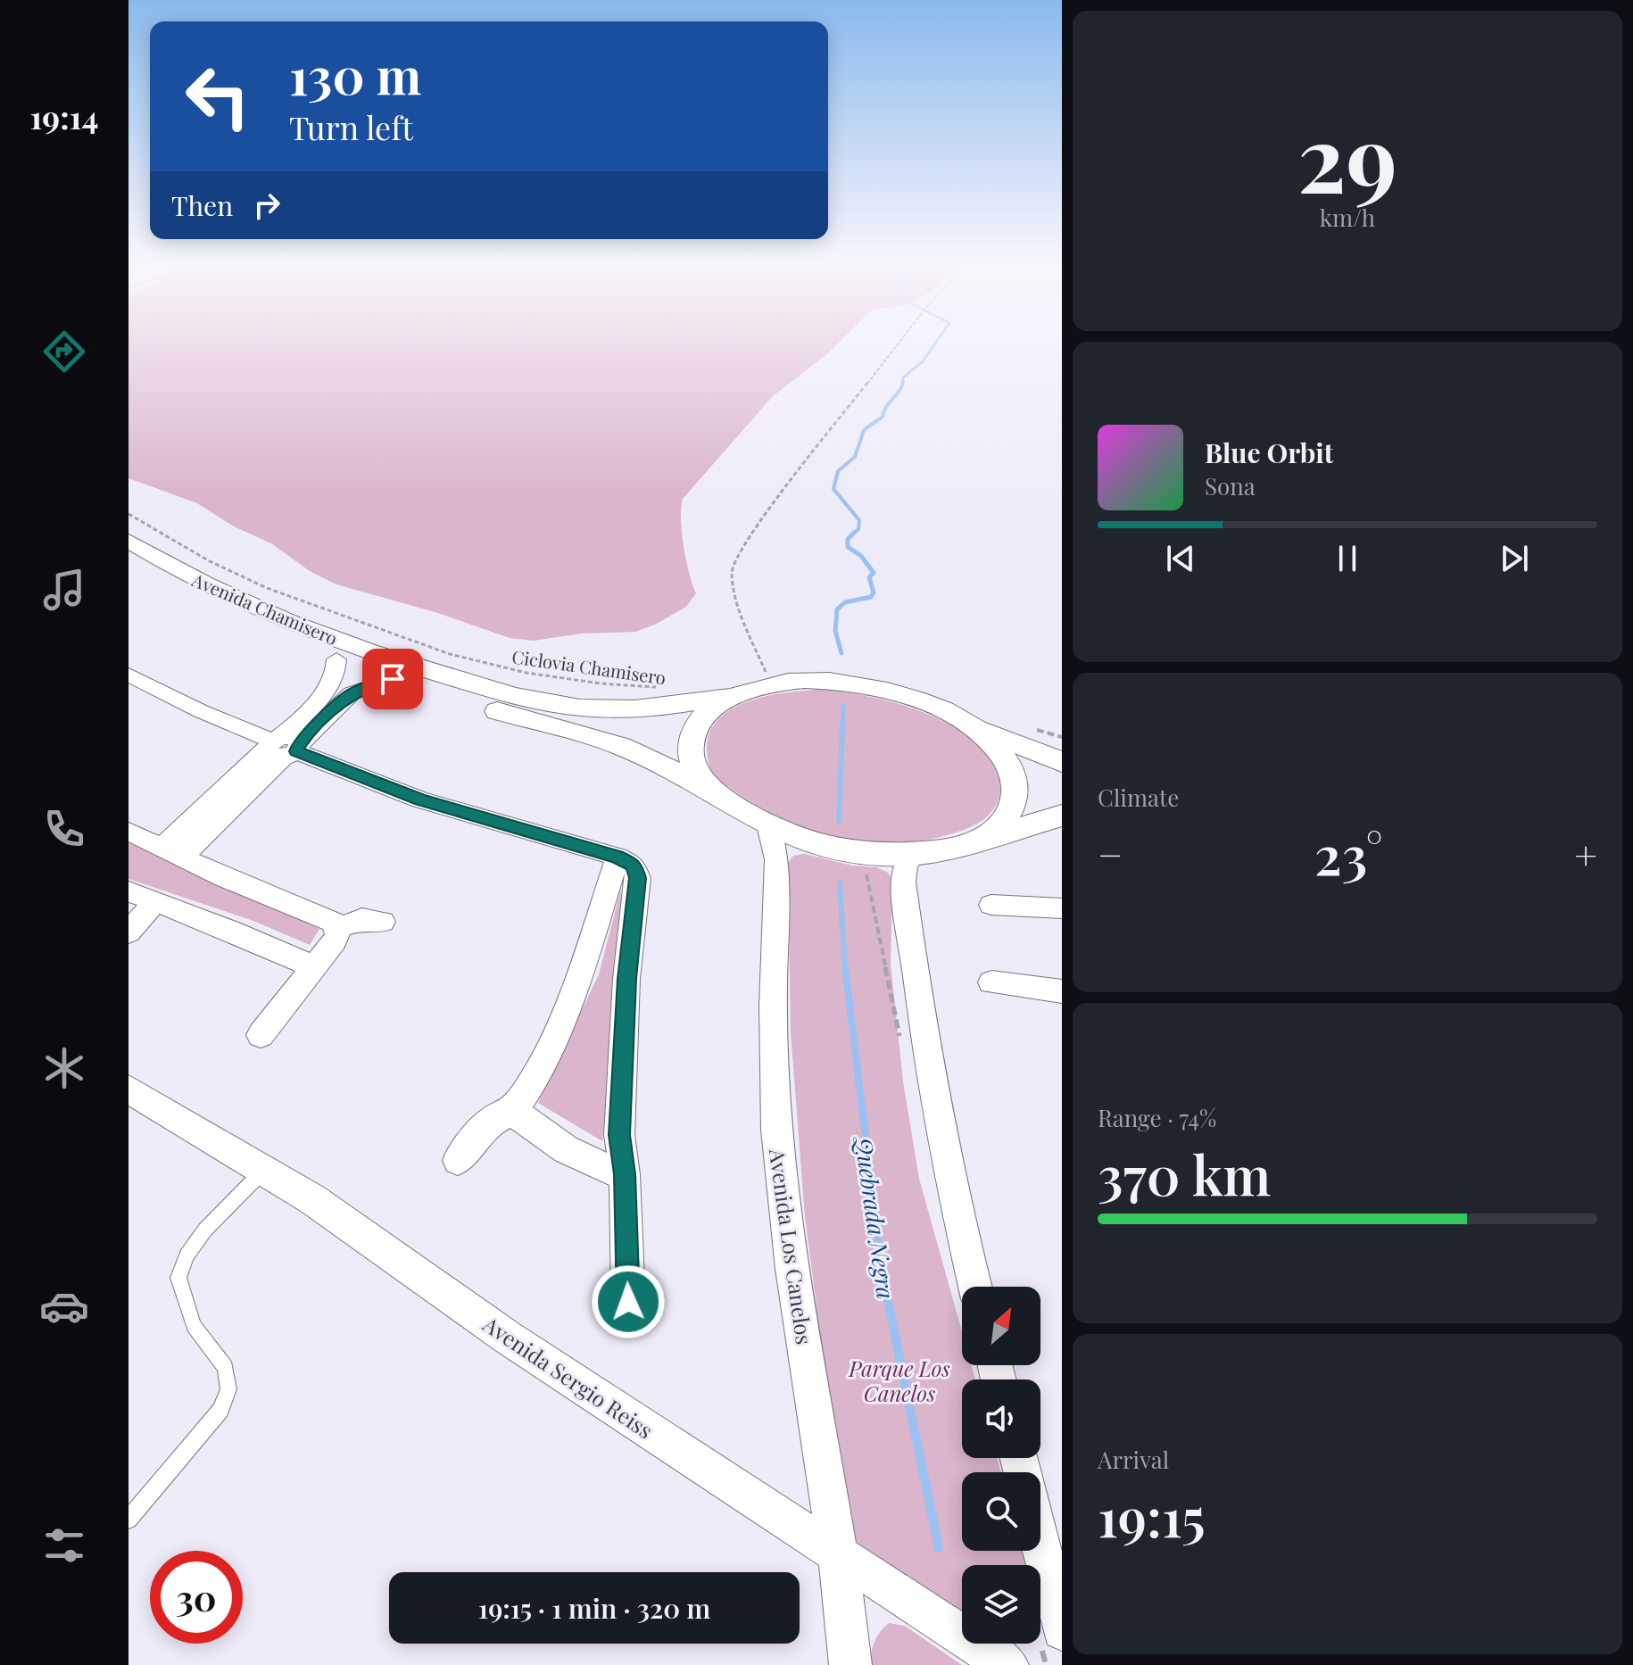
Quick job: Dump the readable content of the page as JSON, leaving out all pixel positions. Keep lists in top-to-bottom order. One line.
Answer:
{"streets":{"street":["Avenida Chamisero","Avenida Los Canelos","Avenida Sergio Reiss"],"path":["Ciclovia Chamisero"]},"crossings":[["Avenida Los Canelos","Avenida Sergio Reiss"]],"water":["Quebrada Negra"],"parks":["Parque Los Canelos"],"north":"top right","page":{"tabs":"19:14","tile":[["29","km/h"],"Climate",["Range · 74%","370 km"],["Arrival","19:15"]],"turn":["130 m","Turn left"],"then":"Then","song":["Blue Orbit","Sona"],"heat":["−","23°","+"],"limit":"30","trip":"19:15 · 1 min · 320 m"}}
